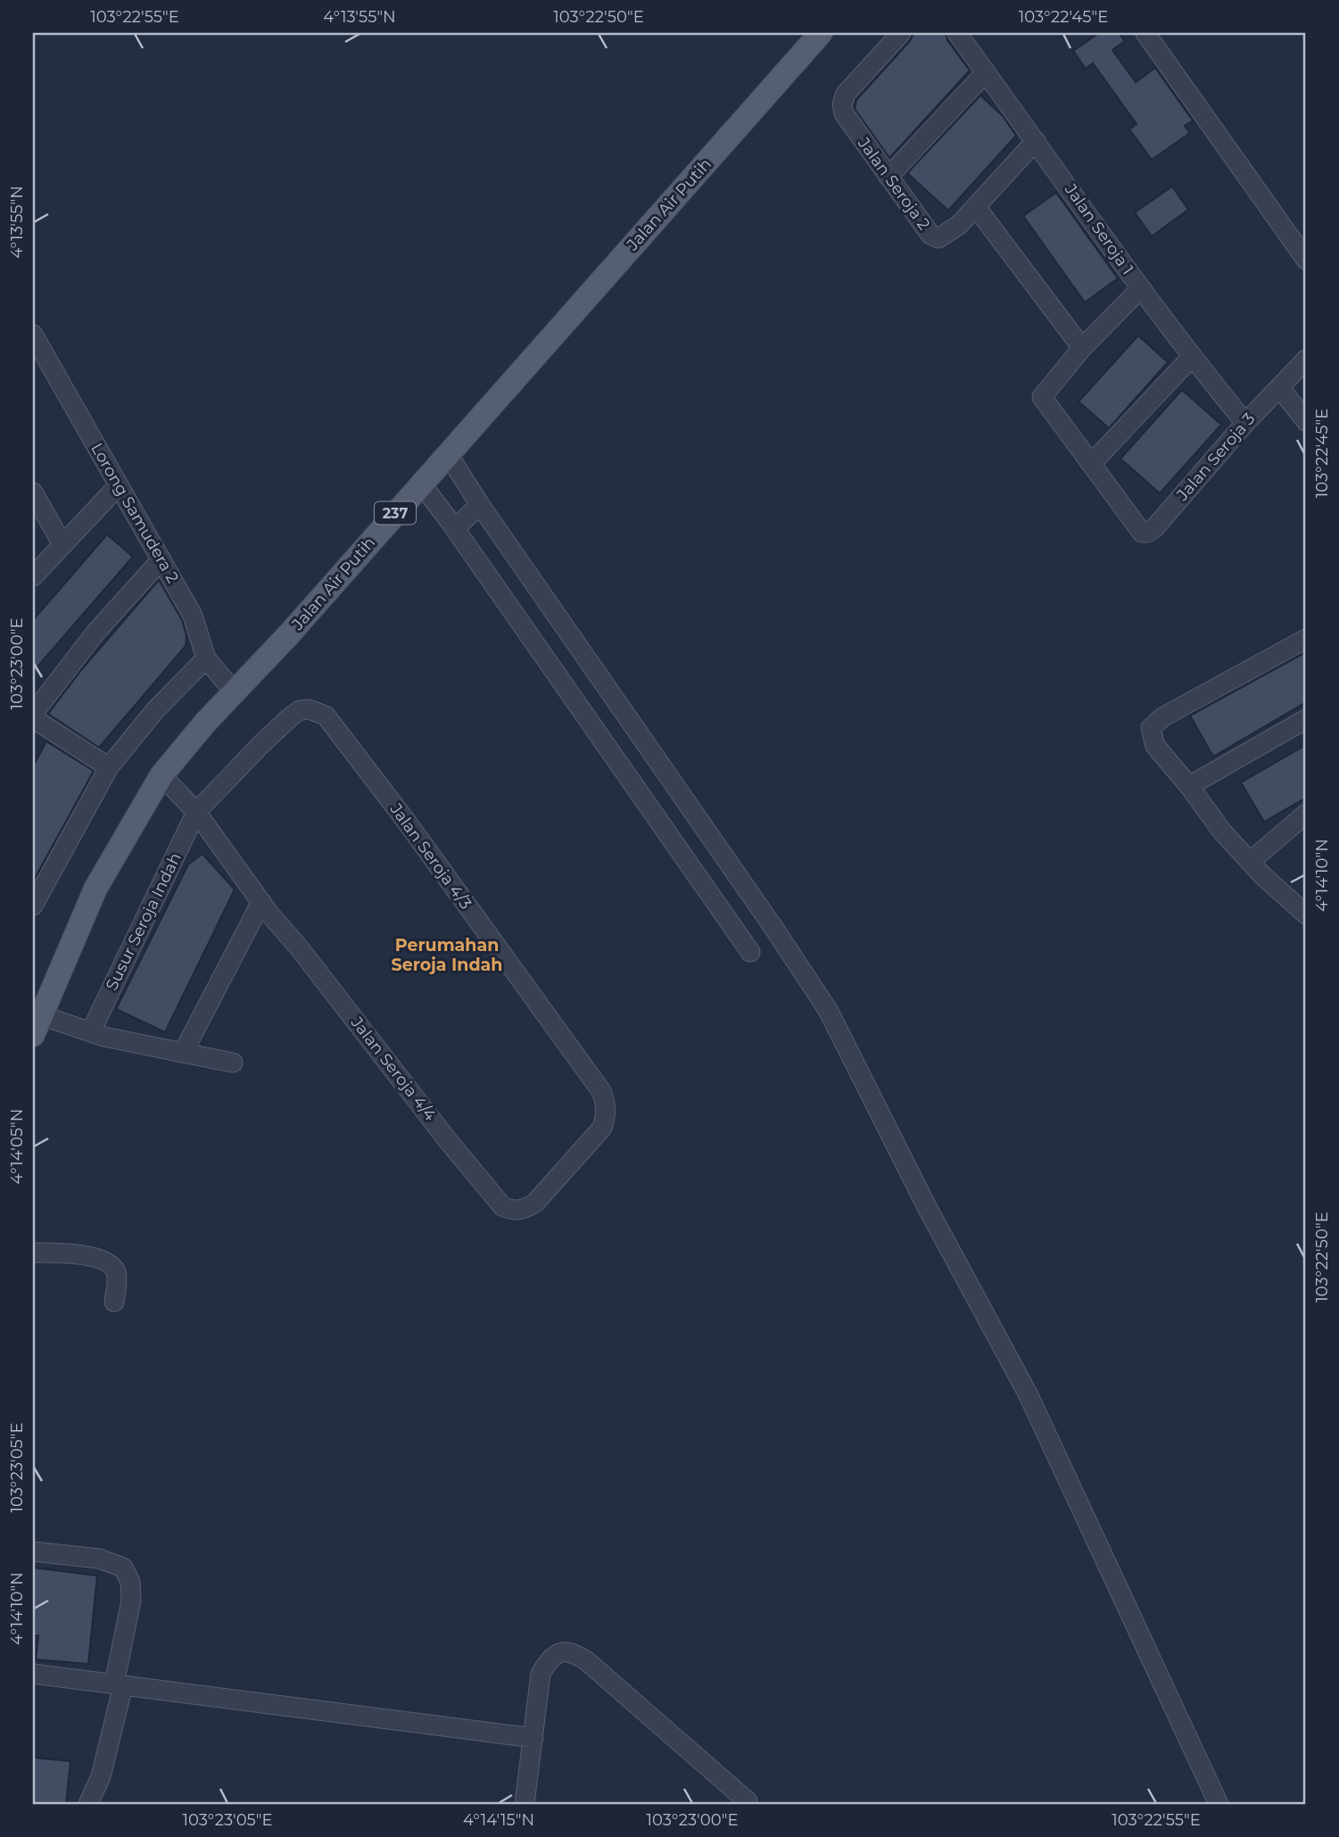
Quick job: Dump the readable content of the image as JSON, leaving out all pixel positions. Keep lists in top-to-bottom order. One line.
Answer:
{"streets":{"main road":["Jalan Air Putih","237"],"street":["Jalan Seroja 2","Jalan Seroja 1","Jalan Seroja 3","Lorong Samudera 2","Jalan Seroja 4/3","Susur Seroja Indah","Jalan Seroja 4/4"]},"crossings":[["Jalan Seroja 2","Jalan Seroja 1"],["Jalan Air Putih","Lorong Samudera 2"],["Jalan Air Putih","Jalan Seroja 4/4"],["Jalan Seroja 1","Jalan Seroja 3"],["Jalan Seroja 4/3","Susur Seroja Indah"],["Jalan Seroja 4/3","Jalan Seroja 4/4"],["Susur Seroja Indah","Jalan Seroja 4/4"]],"districts":["Perumahan Seroja Indah"],"coordinates":["103°22'55\"E","4°13'55\"N","103°22'50\"E","103°22'45\"E","103°23'00\"E","4°14'10\"N","4°14'05\"N","103°23'05\"E","4°14'15\"N"]}
